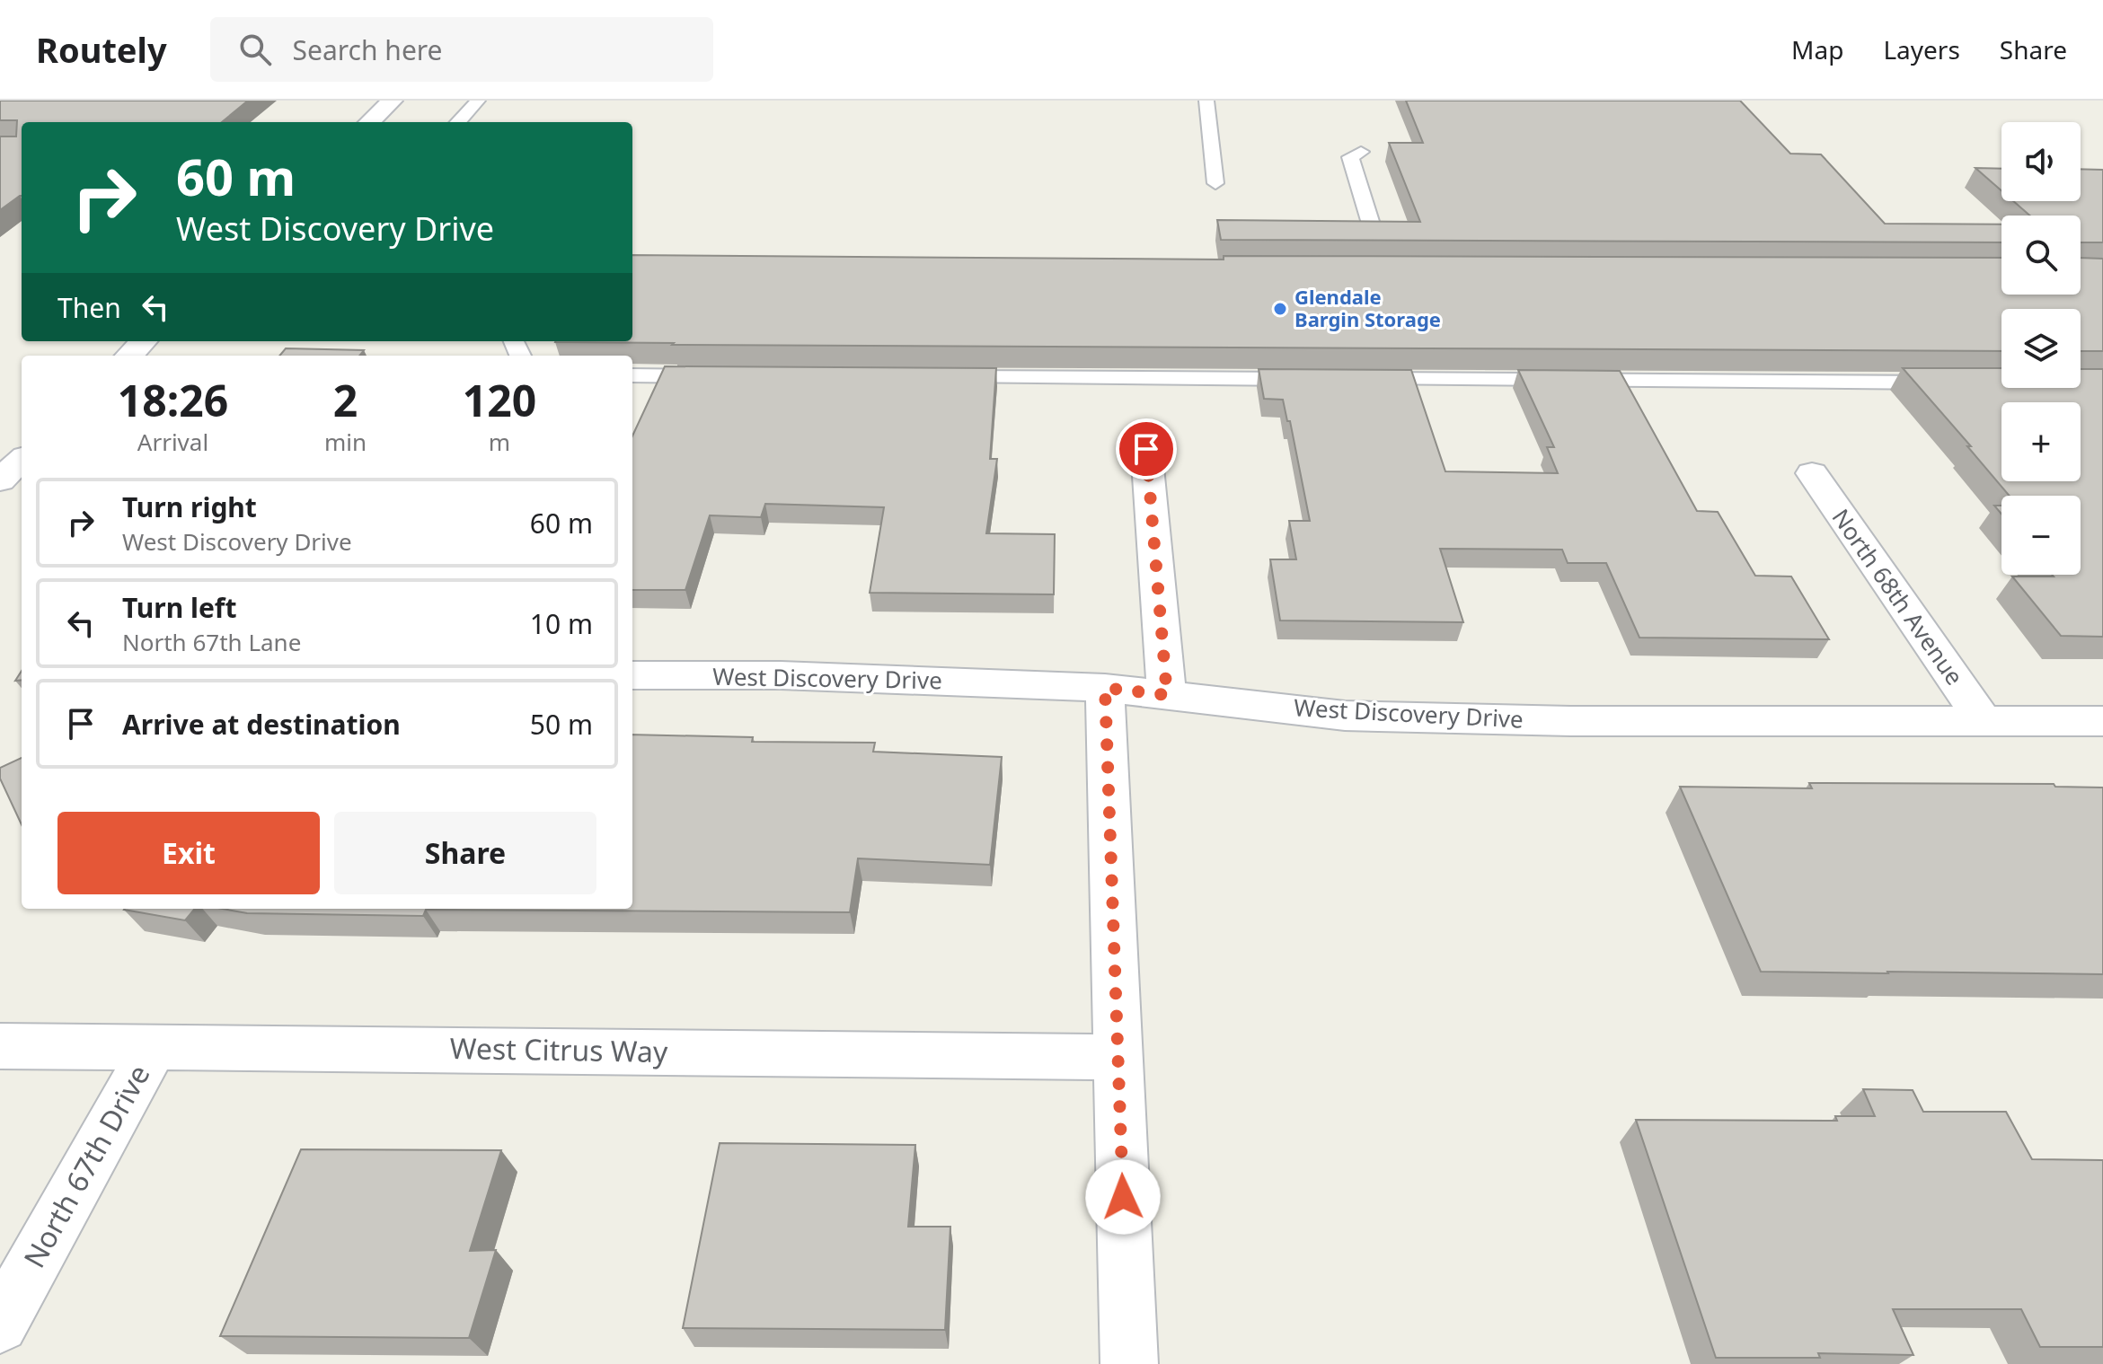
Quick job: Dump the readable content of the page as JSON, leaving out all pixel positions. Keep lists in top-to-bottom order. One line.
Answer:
{"streets":{"street":["North 68th Avenue","West Discovery Drive","West Citrus Way","North 67th Drive"]},"crossings":[["North 68th Avenue","West Discovery Drive"],["West Citrus Way","North 67th Drive"]],"places":["Glendale Bargin Storage"],"page":{"header":"Routely","search":"Search here","nav":["Map","Layers","Share"],"map_buttons":["+","−"],"turn":["60 m","West Discovery Drive"],"then":"Then","eta":["18:26","Arrival","2","min","120","m"],"list":[{"name":"Turn right","note":"West Discovery Drive","value":"60 m"},{"name":"Turn left","note":"North 67th Lane","value":"10 m"},{"name":"Arrive at destination","value":"50 m"}],"buttons":["Exit","Share"]}}
